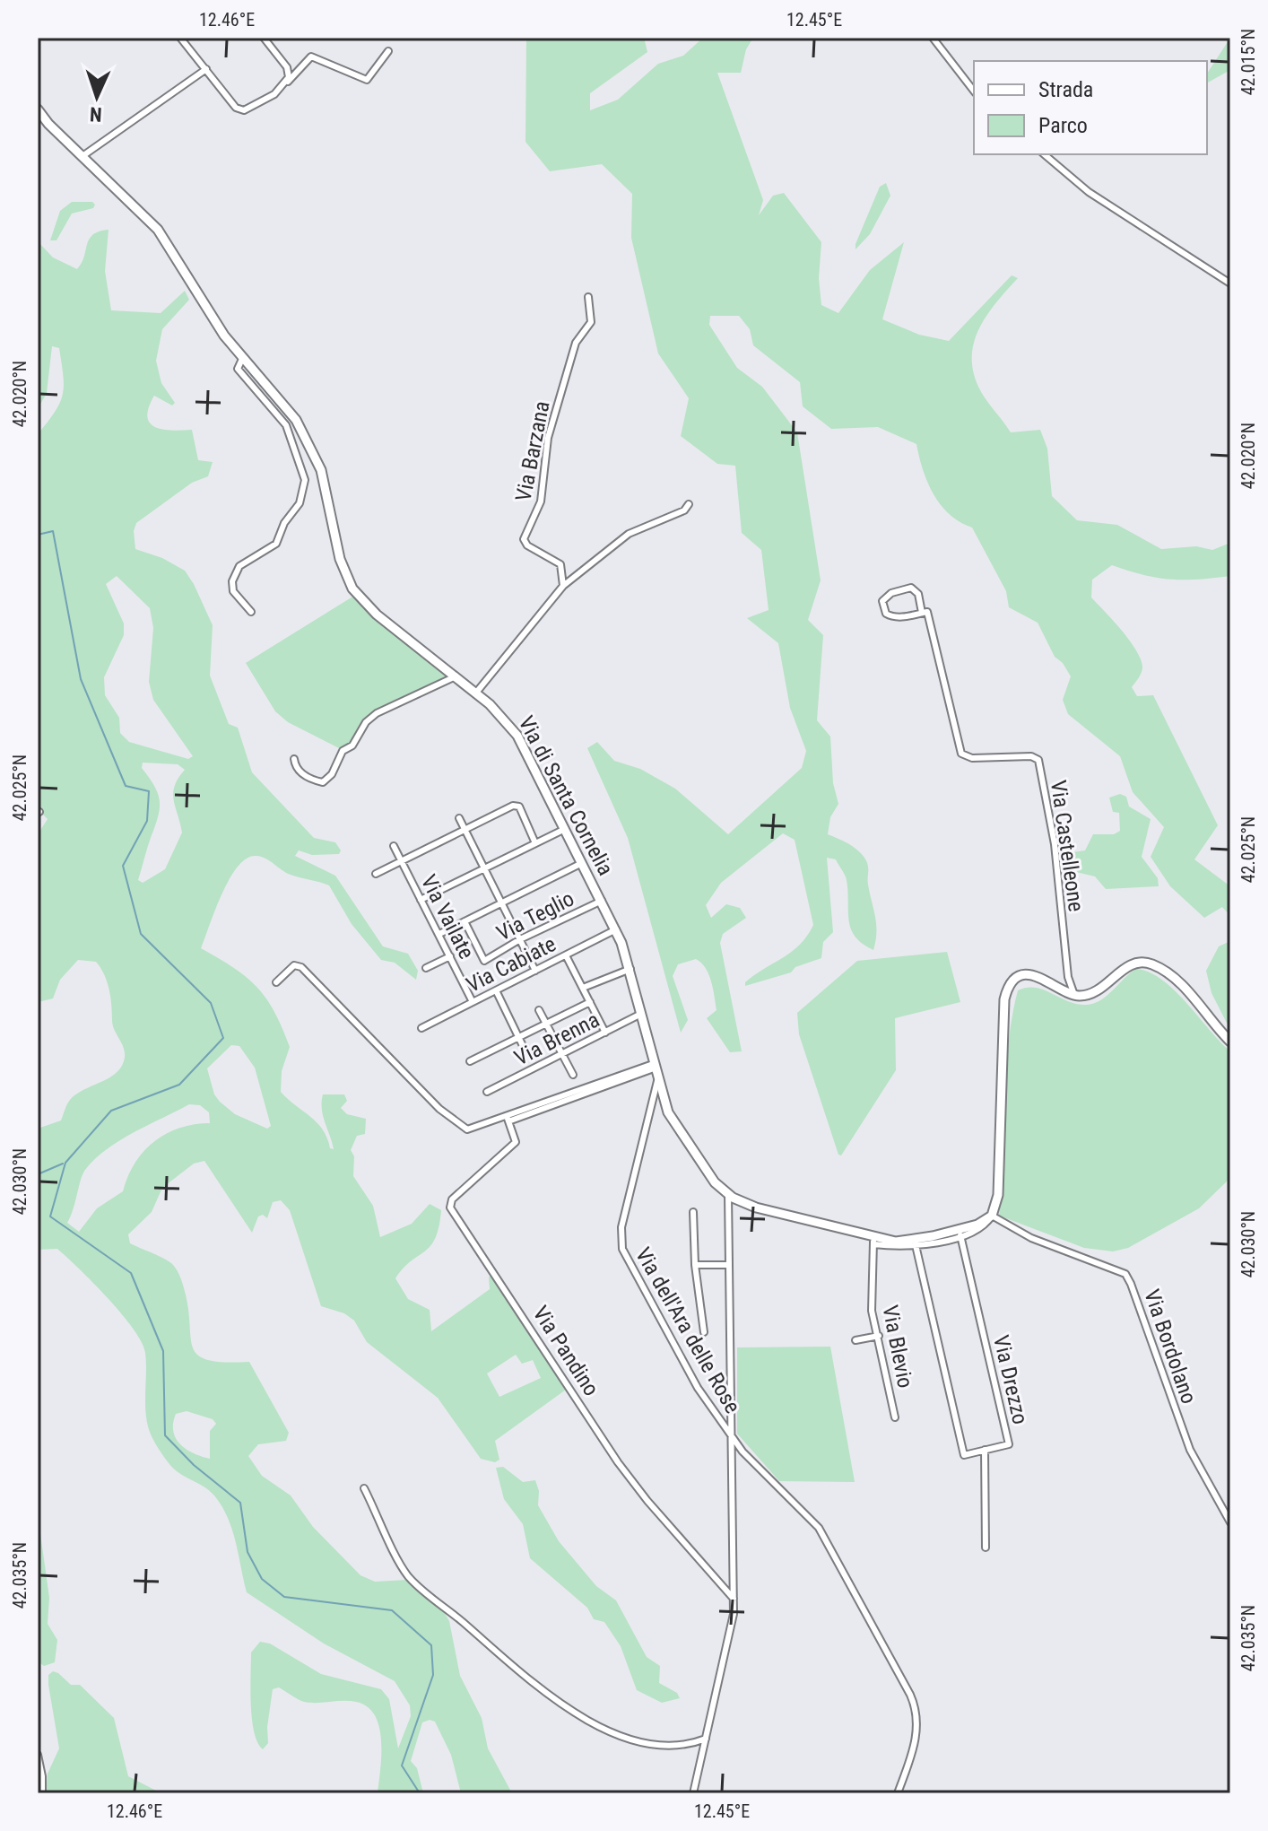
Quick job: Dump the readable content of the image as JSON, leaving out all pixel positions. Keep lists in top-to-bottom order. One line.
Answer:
{"streets":{"street":["Via Barzana","Via di Santa Cornelia","Via Castelleone","Via Teglio","Via Vailate","Via Cabiate","Via Brenna","Via dell'Ara delle Rose","Via Blevio","Via Bordolano","Via Pandino","Via Drezzo"]},"crossings":[["Via di Santa Cornelia","Via Teglio"],["Via di Santa Cornelia","Via Cabiate"],["Via di Santa Cornelia","Via Brenna"],["Via di Santa Cornelia","Via dell'Ara delle Rose"],["Via di Santa Cornelia","Via Blevio"],["Via di Santa Cornelia","Via Bordolano"],["Via di Santa Cornelia","Via Drezzo"],["Via Vailate","Via Cabiate"]],"legend":["Strada","Parco"],"north":"bottom","coordinates":["12.46°E","12.45°E","42.015°N","42.020°N","42.025°N","42.030°N","42.035°N"]}
